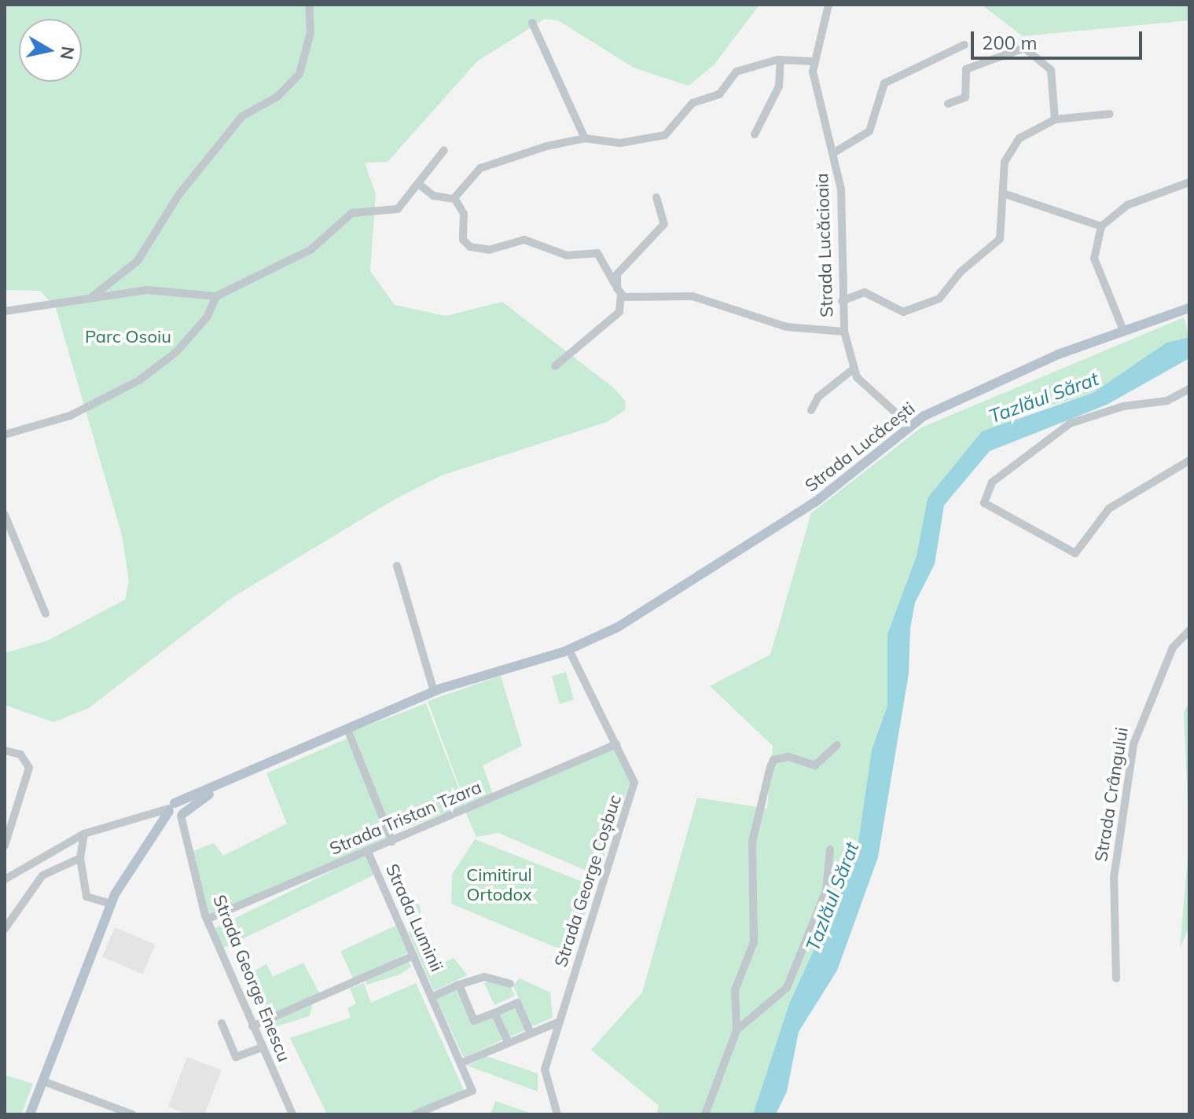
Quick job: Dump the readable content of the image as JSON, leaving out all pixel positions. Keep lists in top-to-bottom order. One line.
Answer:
{"streets":{"main road":["Strada Lucăcești"],"street":["Strada Lucăcioaia","Strada Crângului","Strada Tristan Tzara","Strada George Coșbuc","Strada Luminii","Strada George Enescu"]},"crossings":[["Strada Lucăcioaia","Strada Lucăcești"],["Strada Lucăcești","Strada George Coșbuc"],["Strada Lucăcești","Strada Luminii"],["Strada Tristan Tzara","Strada George Coșbuc"],["Strada Tristan Tzara","Strada Luminii"],["Strada Tristan Tzara","Strada George Enescu"]],"water":["Tazlăul Sărat"],"parks":["Parc Osoiu","Cimitirul Ortodox"],"scale_bar":"200 m","north":"right"}
